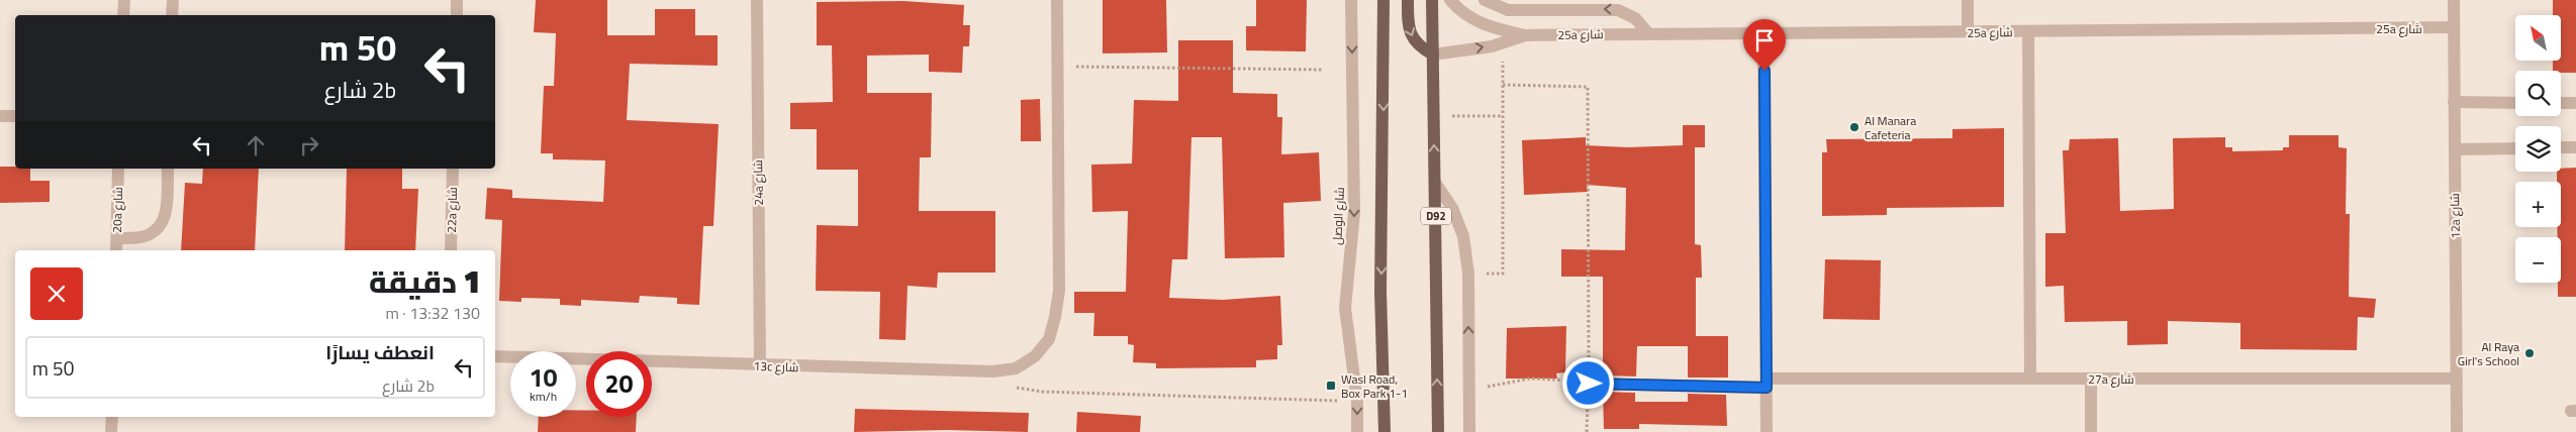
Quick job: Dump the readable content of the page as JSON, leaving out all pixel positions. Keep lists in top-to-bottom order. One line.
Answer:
{"streets":{"main road":["D92"],"street":["25a شارع","24a شارع","20a شارع","22a شارع","شارع الوصل","12a شارع","13c شارع","27a شارع"]},"crossings":[["25a شارع","D92"],["25a شارع","12a شارع"],["24a شارع","13c شارع"],["12a شارع","27a شارع"]],"one_way":["شارع الوصل"],"places":{"other":["Al Manara Cafeteria","Al Raya Girl's School"],"transit":["Wasl Road, Box Park 1-1"]},"north":"top left","page":{"map_buttons":["+","−"],"turn":["50 m","2b شارع"],"heading":["1 دقيقة","130 m · 13:32"],"list":[{"name":"انعطف يسارًا","note":"2b شارع","value":"50 m"}],"speed":"10 km/h","limit":"20"}}
